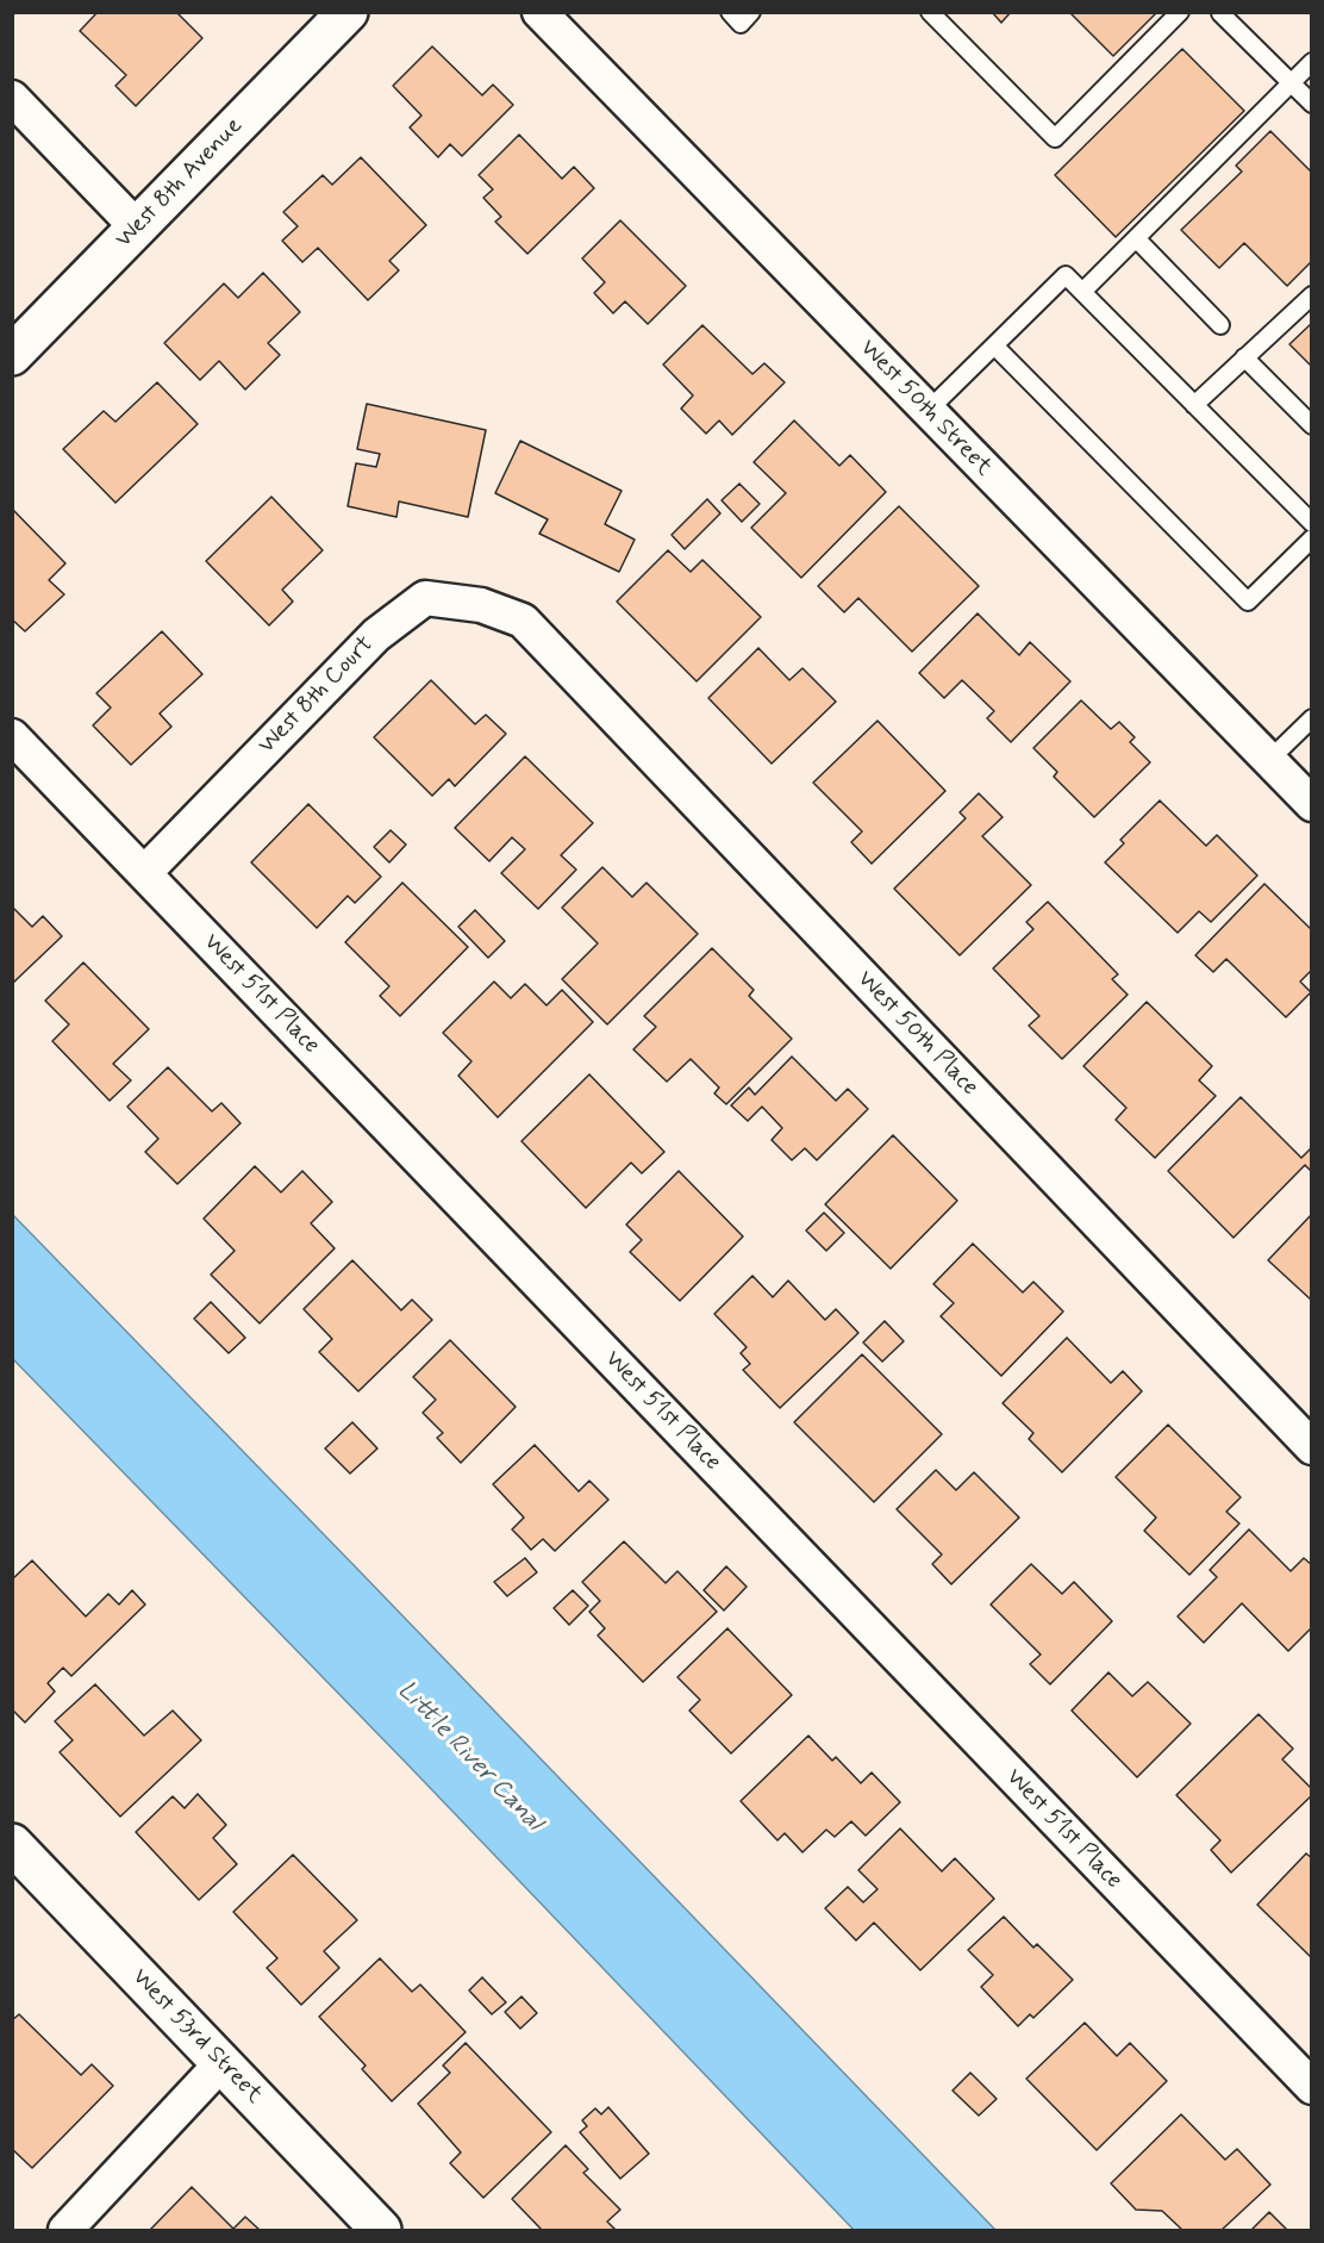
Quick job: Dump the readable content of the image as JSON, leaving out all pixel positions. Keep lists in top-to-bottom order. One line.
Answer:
{"streets":{"street":["West 8th Avenue","West 50th Street","West 8th Court","West 51st Place","West 50th Place","West 53rd Street"]},"crossings":[["West 8th Court","West 51st Place"],["West 8th Court","West 50th Place"]],"water":["Little River Canal"]}
